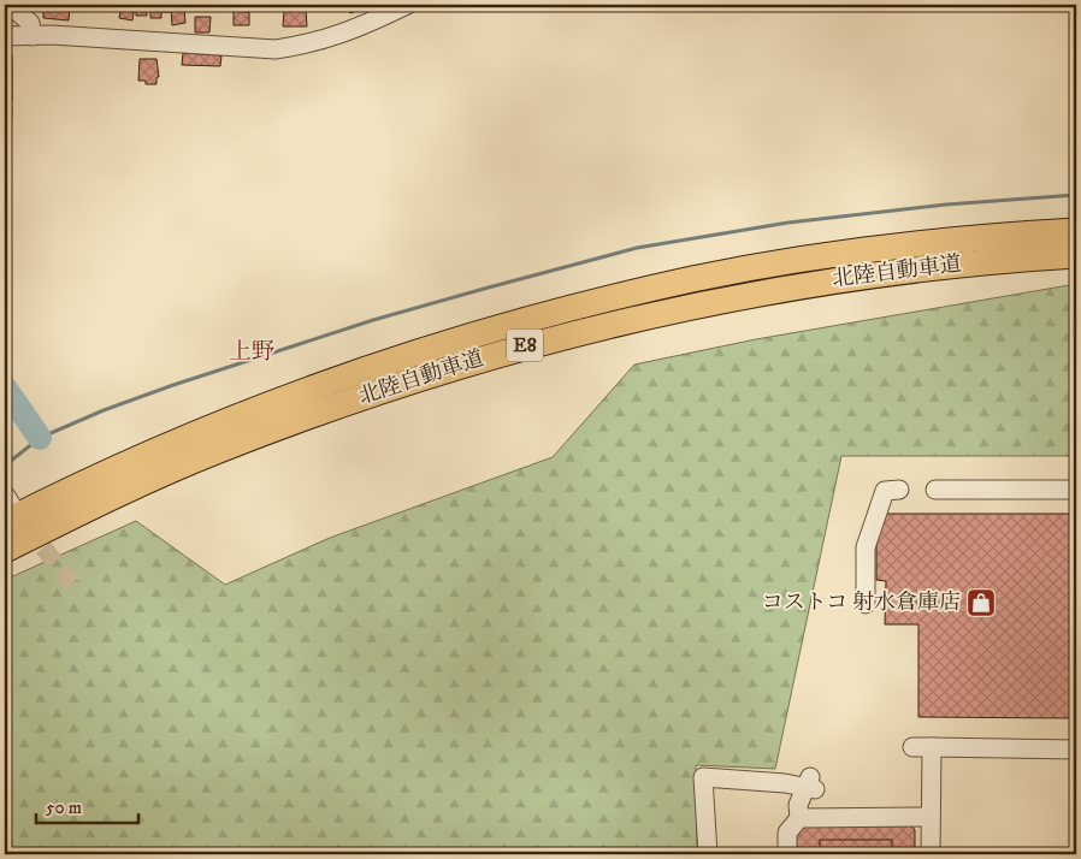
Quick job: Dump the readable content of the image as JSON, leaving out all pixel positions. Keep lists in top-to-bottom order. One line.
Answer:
{"streets":{"highway":["北陸自動車道","E8"]},"districts":["上野"],"places":{"shop":["コストコ 射水倉庫店"]},"scale_bar":"50 m"}
